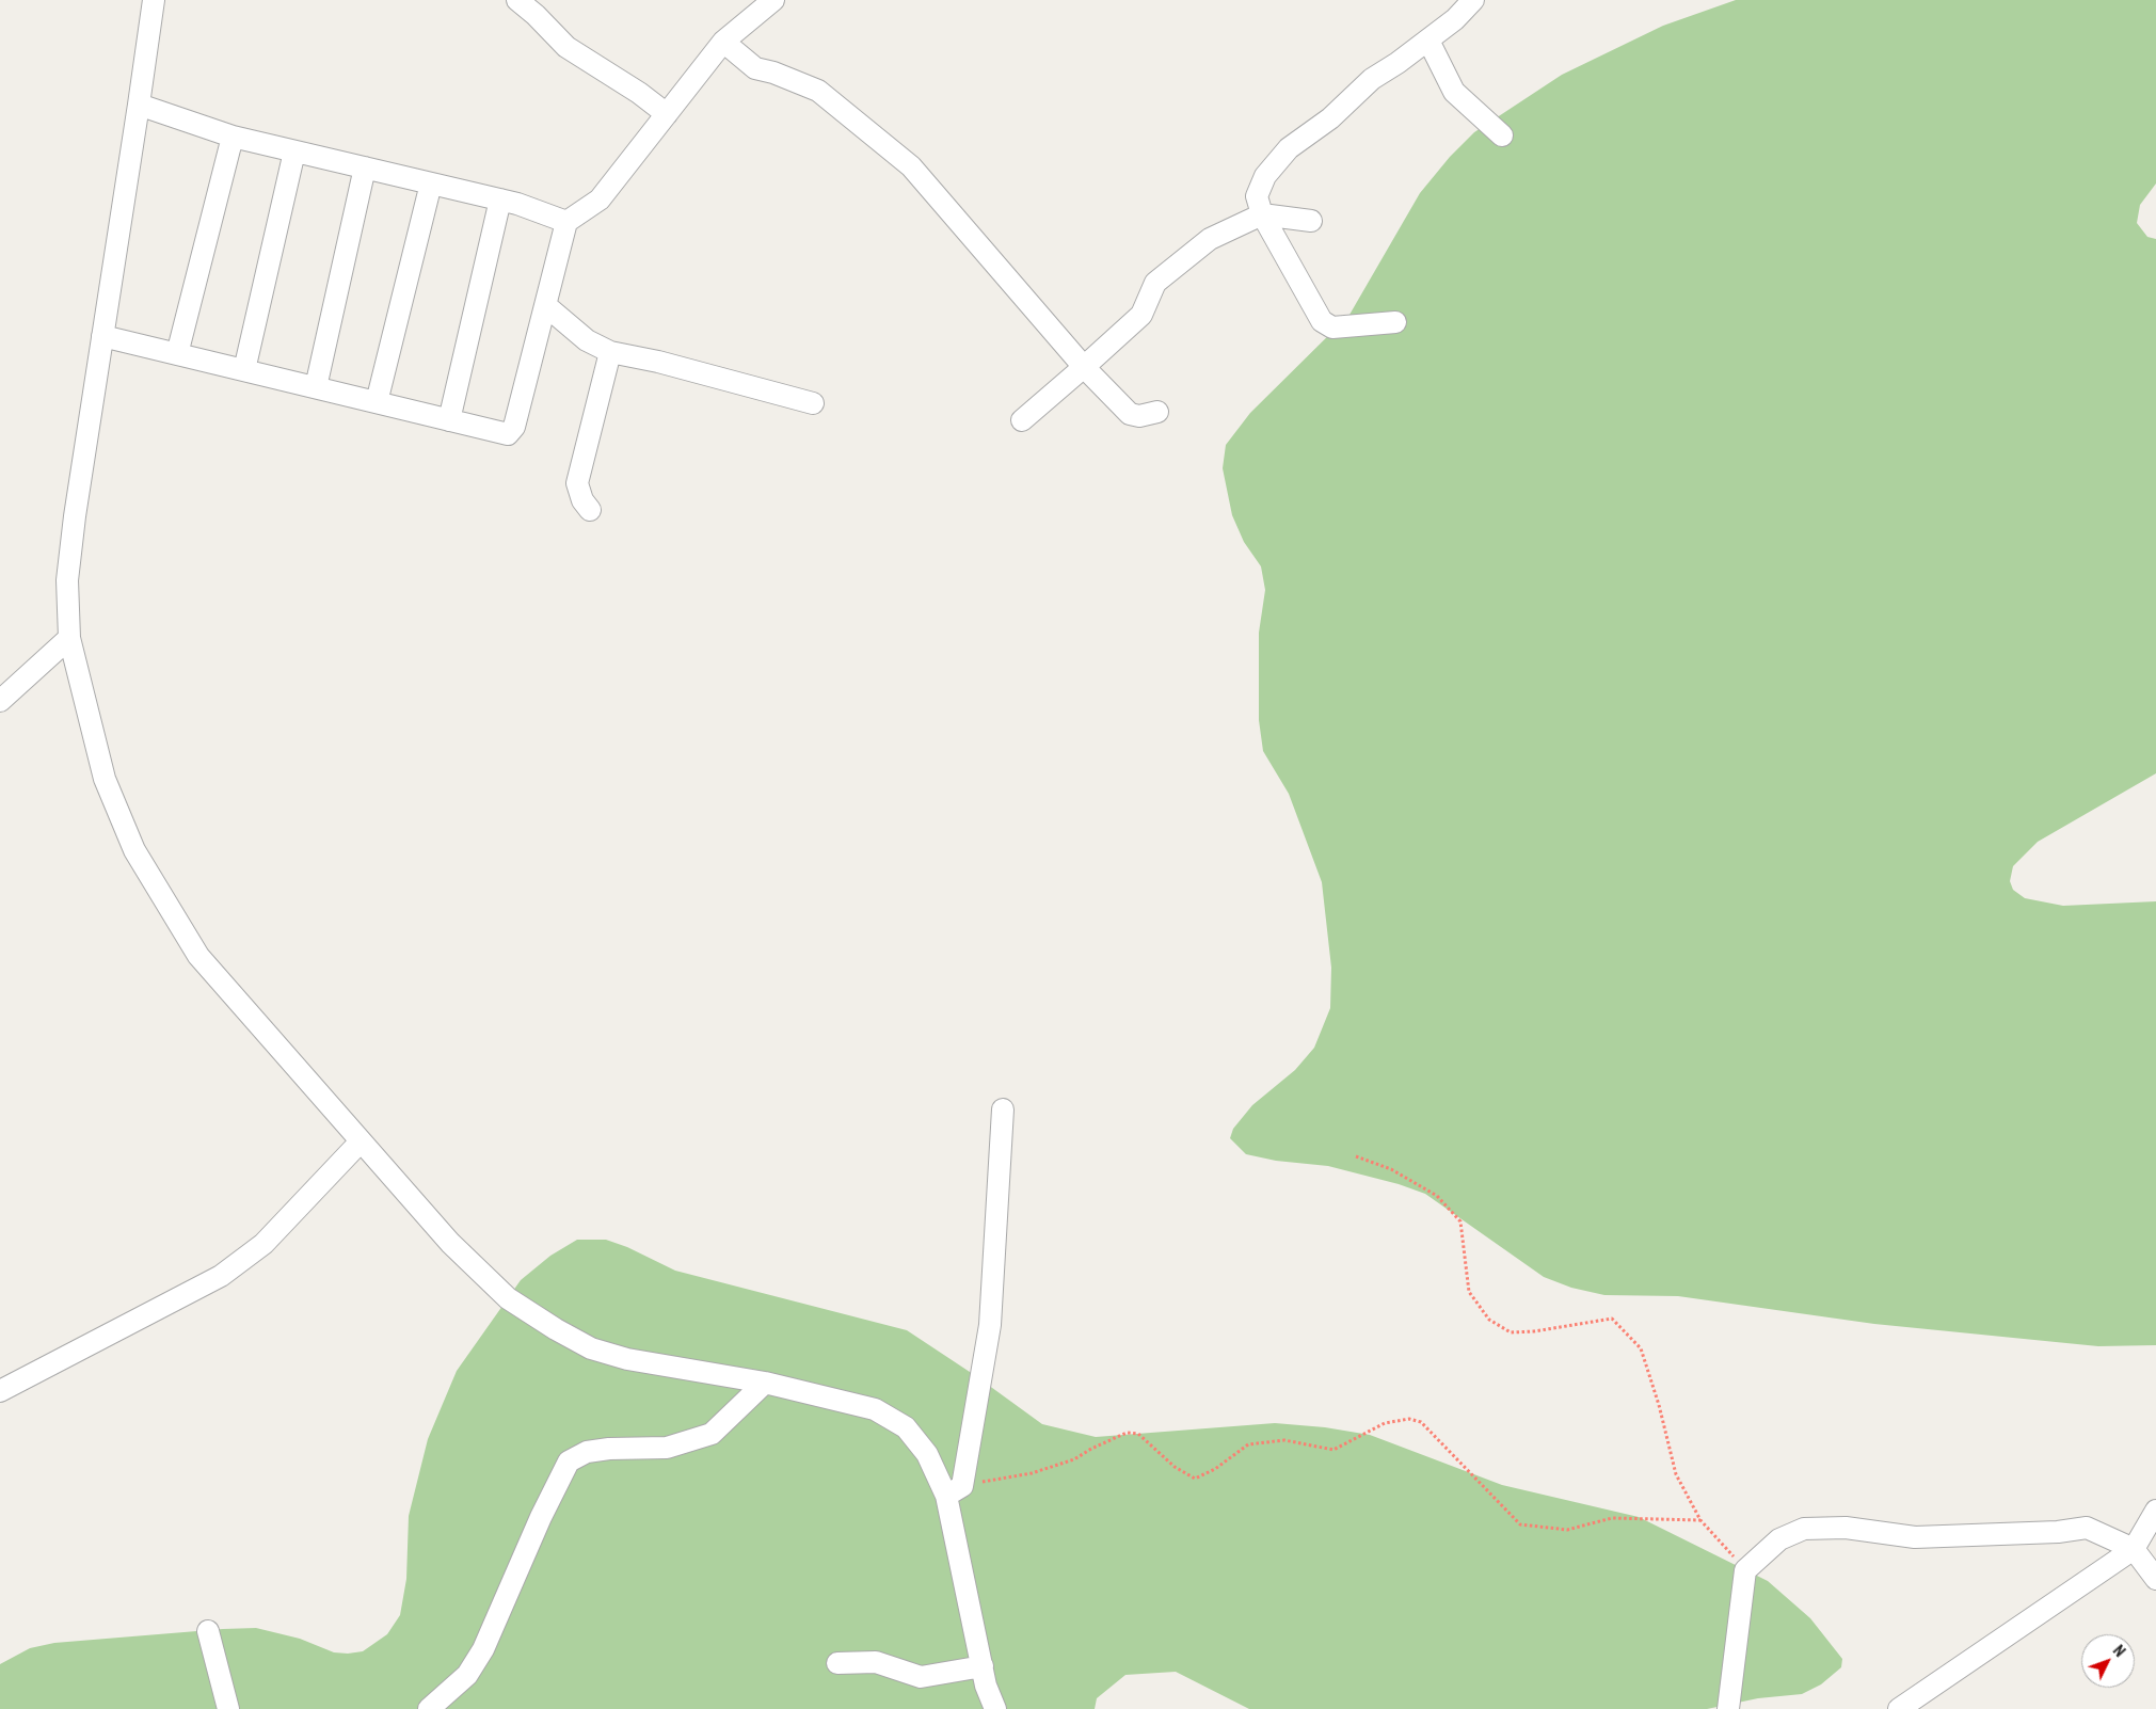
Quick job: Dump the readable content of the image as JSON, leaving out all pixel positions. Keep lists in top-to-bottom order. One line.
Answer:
{"north":"top right"}
